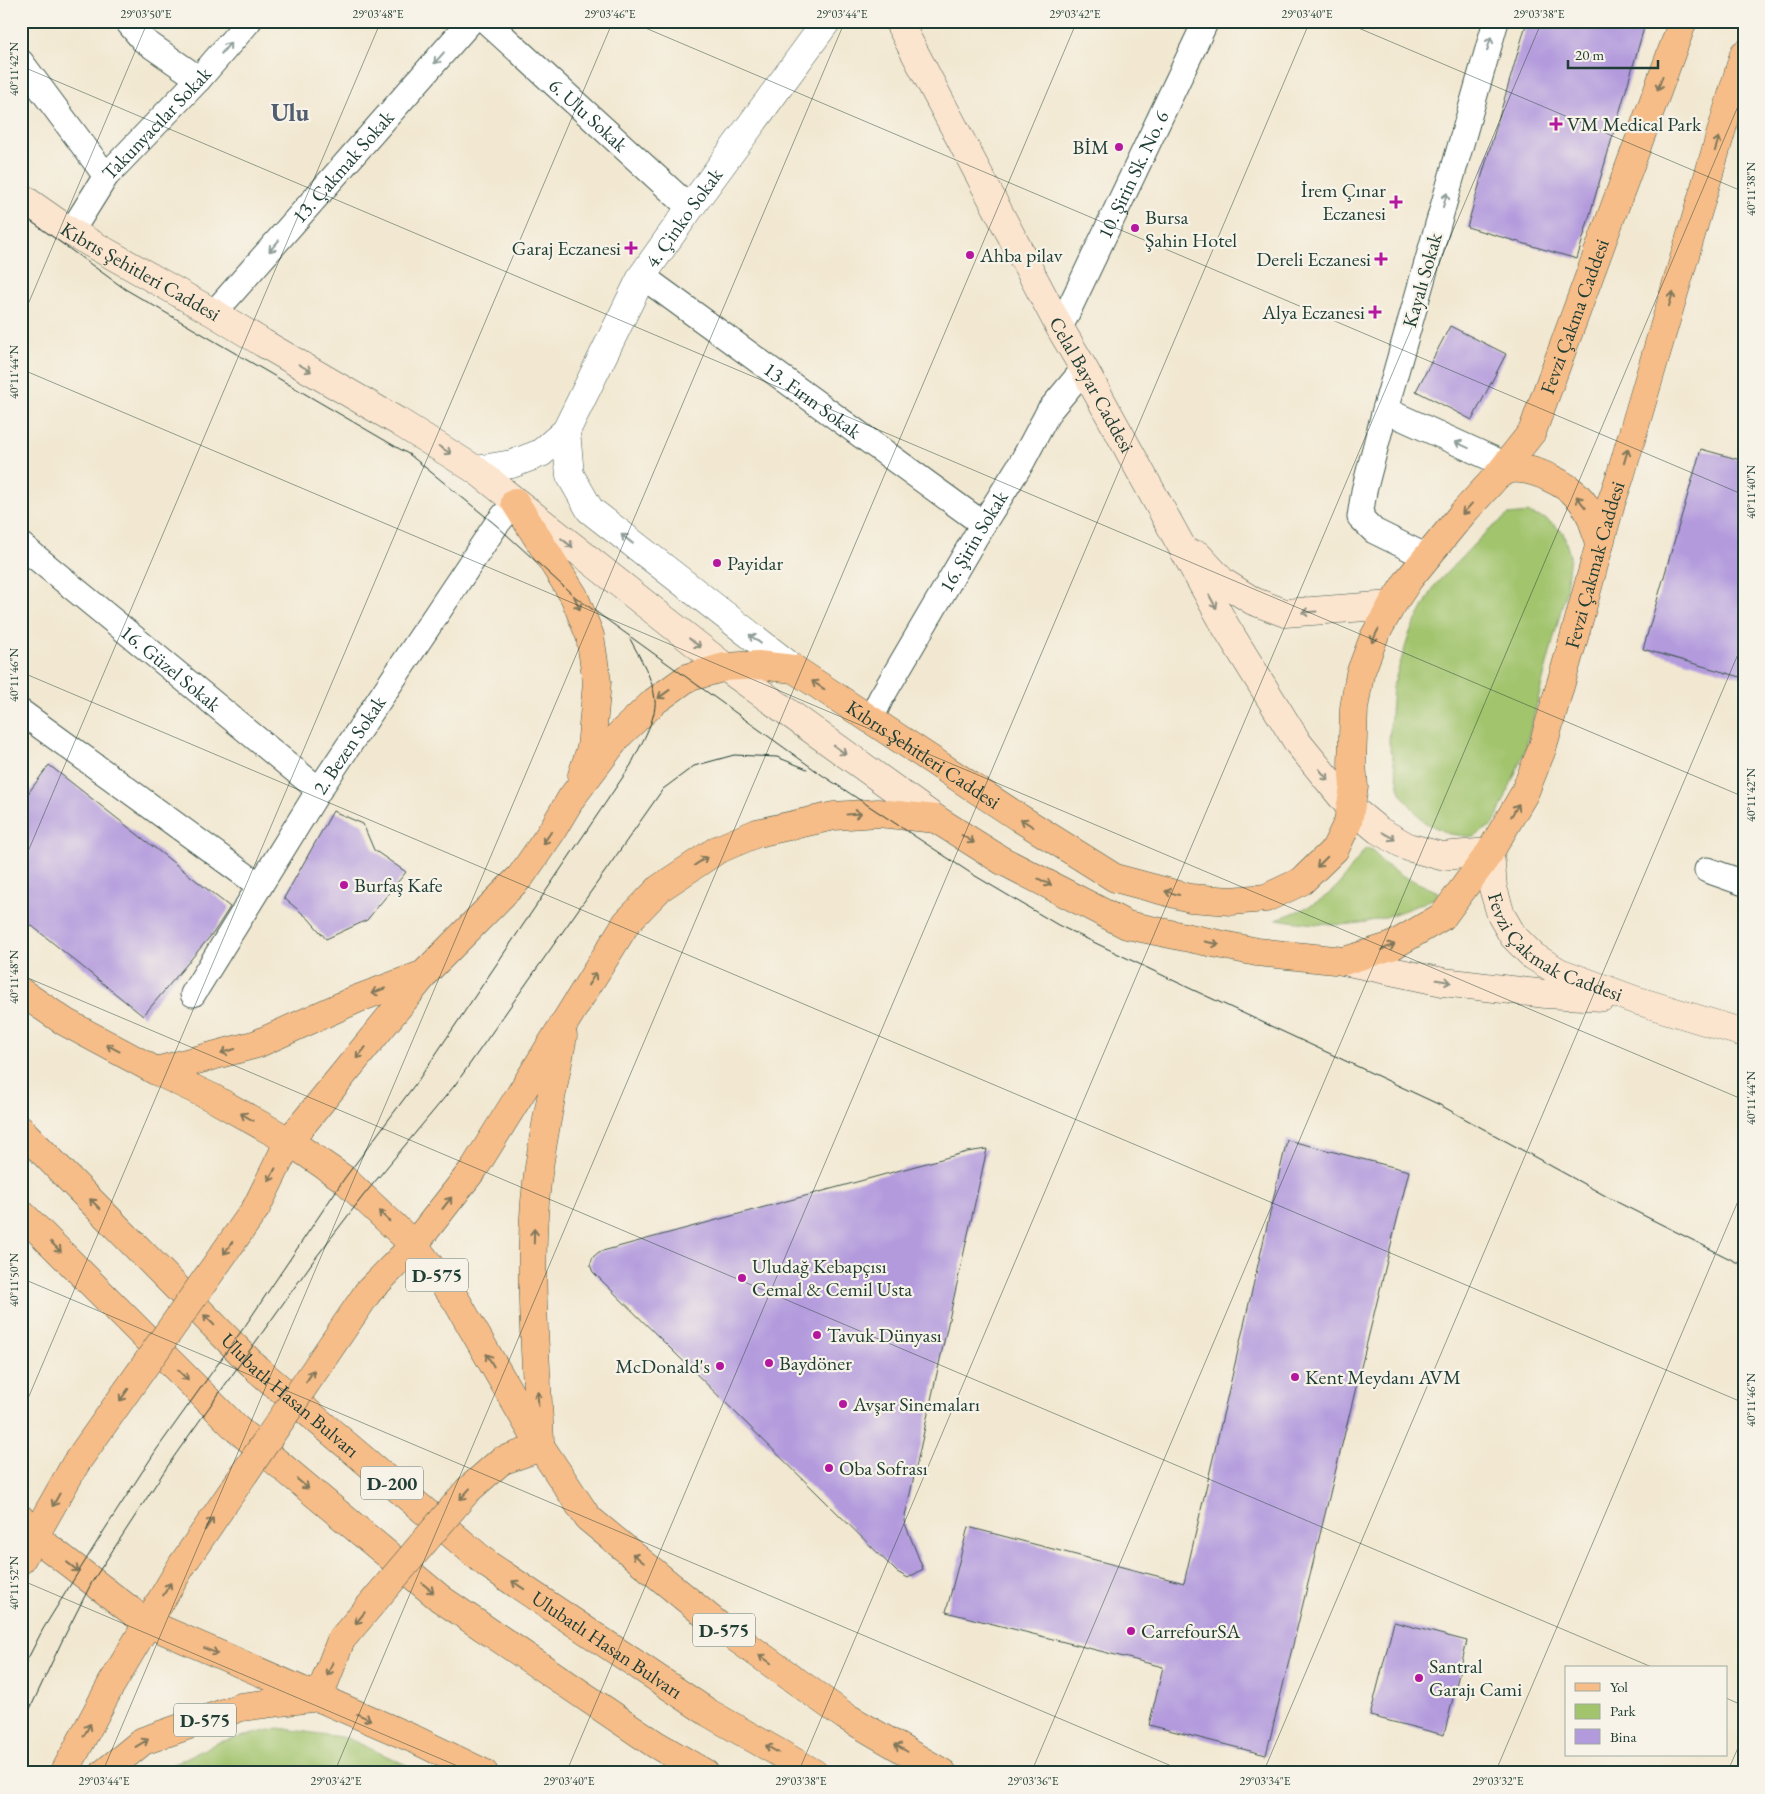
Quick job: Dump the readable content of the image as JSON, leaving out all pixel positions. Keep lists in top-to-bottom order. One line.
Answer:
{"streets":{"main road":["Kıbrıs Şehitleri Caddesi","Fevzi Çakma Caddesi","Celal Bayar Caddesi","Fevzi Çakmak Caddesi","D-575","Ulubatlı Hasan Bulvarı","D-200"],"street":["6. Ulu Sokak","Takunyacılar Sokak","13. Çakmak Sokak","10. Şirin Sk. No. 6","4. Çinko Sokak","Kayalı Sokak","13. Fırın Sokak","16. Şirin Sokak","16. Güzel Sokak","2. Bezen Sokak"]},"crossings":[["6. Ulu Sokak","4. Çinko Sokak"],["Takunyacılar Sokak","Kıbrıs Şehitleri Caddesi"],["13. Çakmak Sokak","Kıbrıs Şehitleri Caddesi"],["10. Şirin Sk. No. 6","Celal Bayar Caddesi"],["4. Çinko Sokak","Kıbrıs Şehitleri Caddesi"],["4. Çinko Sokak","13. Fırın Sokak"],["Kıbrıs Şehitleri Caddesi","Celal Bayar Caddesi"],["Kıbrıs Şehitleri Caddesi","16. Şirin Sokak"],["Kıbrıs Şehitleri Caddesi","2. Bezen Sokak"],["Kayalı Sokak","Fevzi Çakma Caddesi"],["Celal Bayar Caddesi","16. Şirin Sokak"],["Celal Bayar Caddesi","Fevzi Çakmak Caddesi"],["13. Fırın Sokak","16. Şirin Sokak"],["16. Güzel Sokak","2. Bezen Sokak"]],"one_way":["13. Çakmak Sokak","Kayalı Sokak","Fevzi Çakma Caddesi","Celal Bayar Caddesi","Fevzi Çakmak Caddesi"],"districts":["Ulu"],"places":{"health":["VM Medical Park","İrem Çınar Eczanesi","Garaj Eczanesi","Dereli Eczanesi","Alya Eczanesi"],"other":["BİM","Bursa Şahin Hotel","Ahba pilav","Payidar","Burfaş Kafe","Uludağ Kebapçısı Cemal & Cemil Usta","Tavuk Dünyası","Baydöner","McDonald's","Kent Meydanı AVM","Avşar Sinemaları","Oba Sofrası","CarrefourSA","Santral Garajı Cami"]},"legend":["Yol","Park","Bina"],"scale_bar":"20 m","coordinates":["29°03'50\"E","29°03'48\"E","29°03'46\"E","29°03'44\"E","29°03'42\"E","29°03'40\"E","29°03'38\"E","40°11'42\"N","40°11'38\"N","40°11'44\"N","40°11'40\"N","40°11'46\"N","40°11'48\"N","40°11'50\"N","40°11'52\"N","29°03'36\"E","29°03'34\"E","29°03'32\"E"]}
